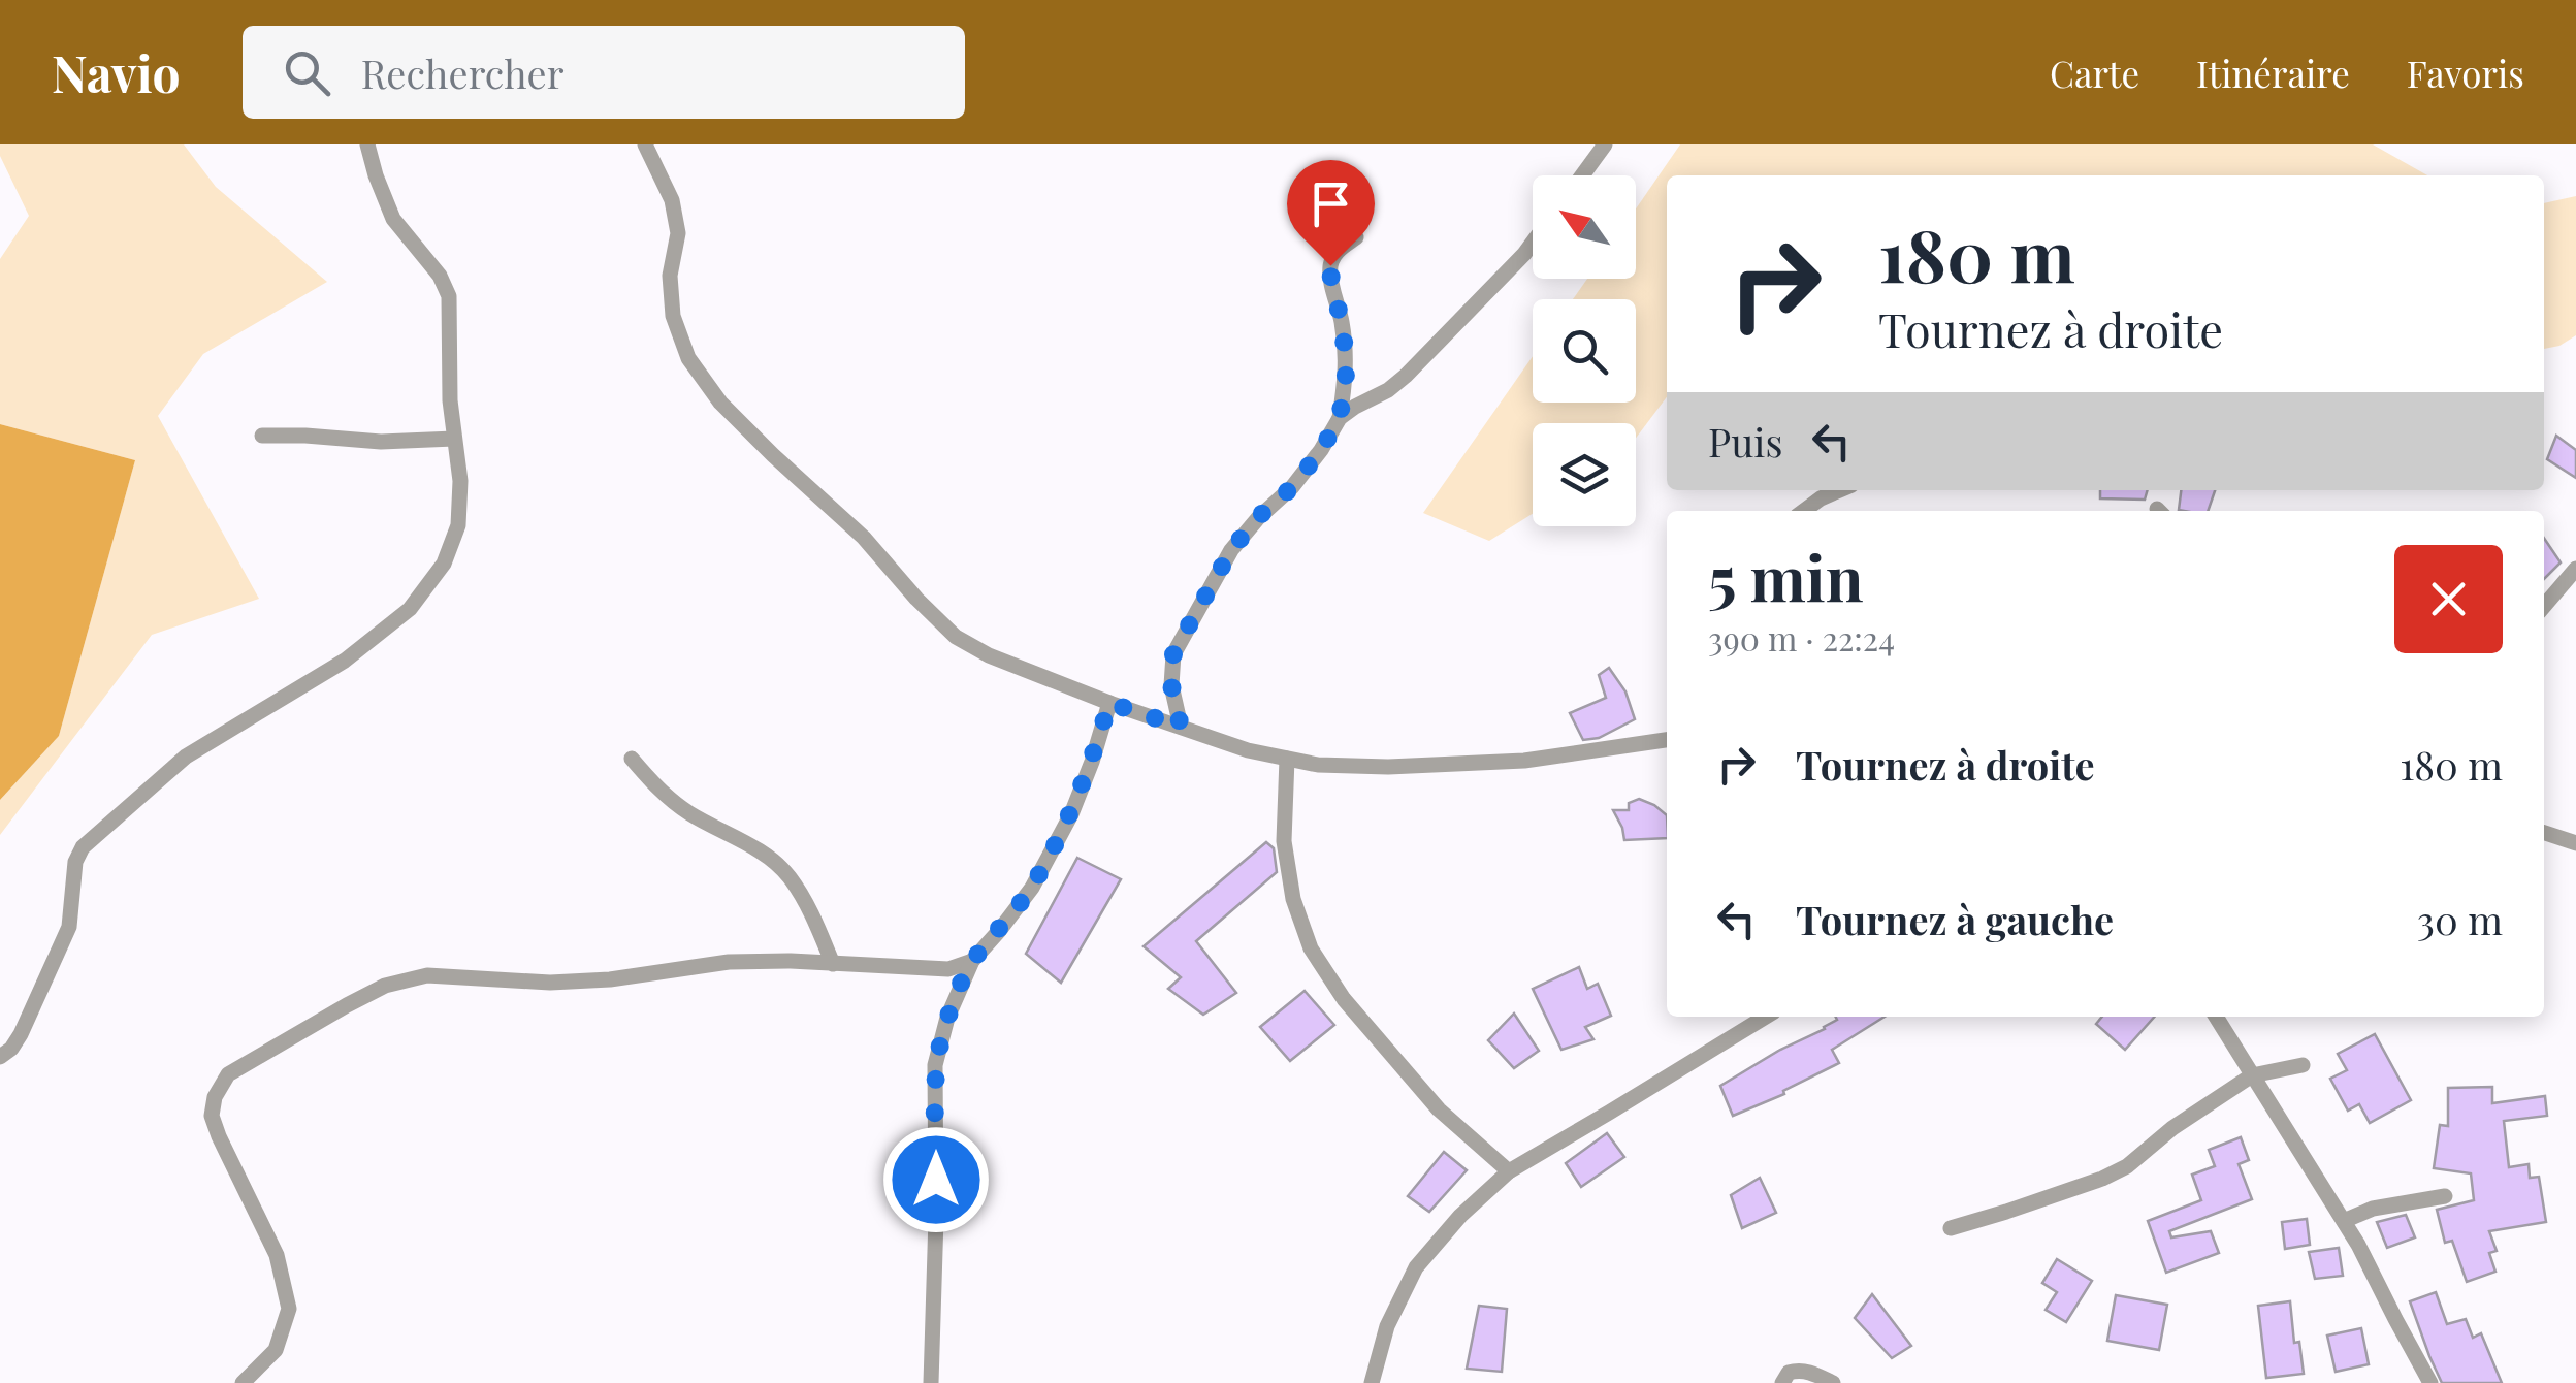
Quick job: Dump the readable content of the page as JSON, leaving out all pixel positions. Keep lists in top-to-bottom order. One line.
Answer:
{"north":"top left","page":{"header":"Navio","search":"Rechercher","nav":["Carte","Itinéraire","Favoris"],"turn":["180 m","Tournez à droite"],"then":"Puis","heading":["5 min","390 m · 22:24"],"list":[{"name":"Tournez à droite","value":"180 m"},{"name":"Tournez à gauche","value":"30 m"}]}}
